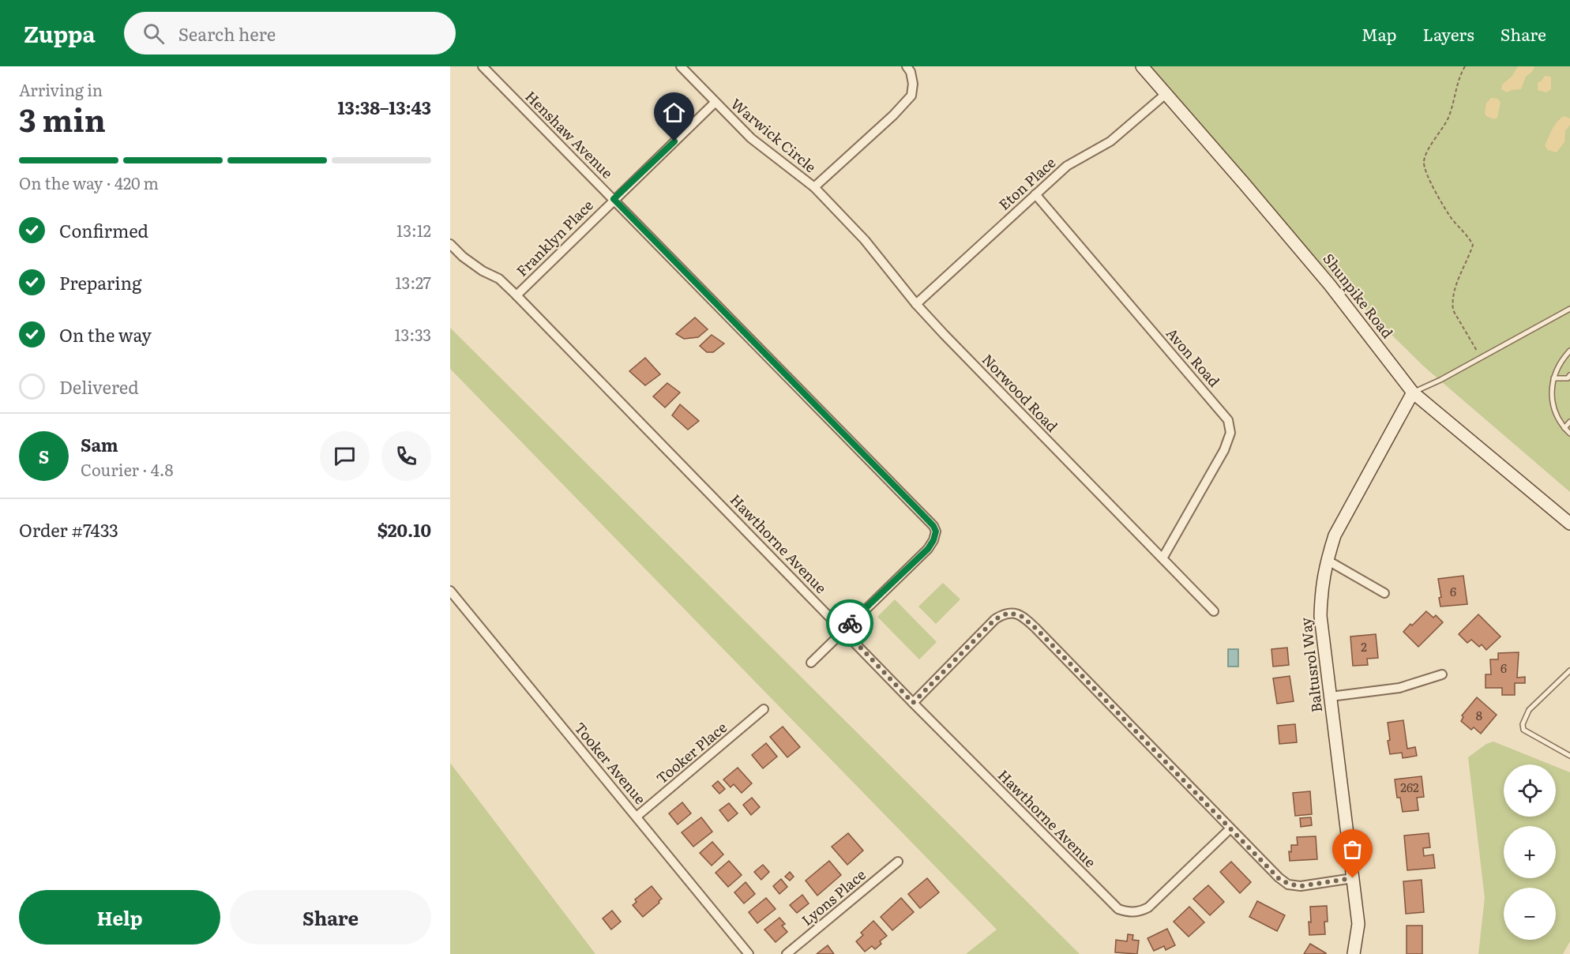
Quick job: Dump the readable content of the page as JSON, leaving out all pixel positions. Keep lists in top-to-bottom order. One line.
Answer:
{"streets":{"street":["Henshaw Avenue","Warwick Circle","Eton Place","Franklyn Place","Shunpike Road","Avon Road","Norwood Road","Hawthorne Avenue","Baltusrol Way","Tooker Place","Tooker Avenue","Lyons Place"]},"crossings":[["Henshaw Avenue","Franklyn Place"],["Henshaw Avenue","Hawthorne Avenue"],["Warwick Circle","Franklyn Place"],["Warwick Circle","Norwood Road"],["Eton Place","Shunpike Road"],["Eton Place","Avon Road"],["Eton Place","Norwood Road"],["Franklyn Place","Hawthorne Avenue"],["Shunpike Road","Baltusrol Way"],["Avon Road","Norwood Road"],["Tooker Place","Tooker Avenue"]],"house_numbers":["6","2","6","8","262"],"page":{"header":"Zuppa","search":"Search here","nav":["Map","Layers","Share"],"heading":["3 min","Arriving in","13:38–13:43"],"panel":["Sam","Courier · 4.8","Order #7433","$20.10"],"bar":"On the way · 420 m","list":[["Confirmed","13:12"],["Preparing","13:27"],["On the way","13:33"],"Delivered"],"round":"S","map_buttons":["+","−"],"buttons":["Help","Share"]}}
